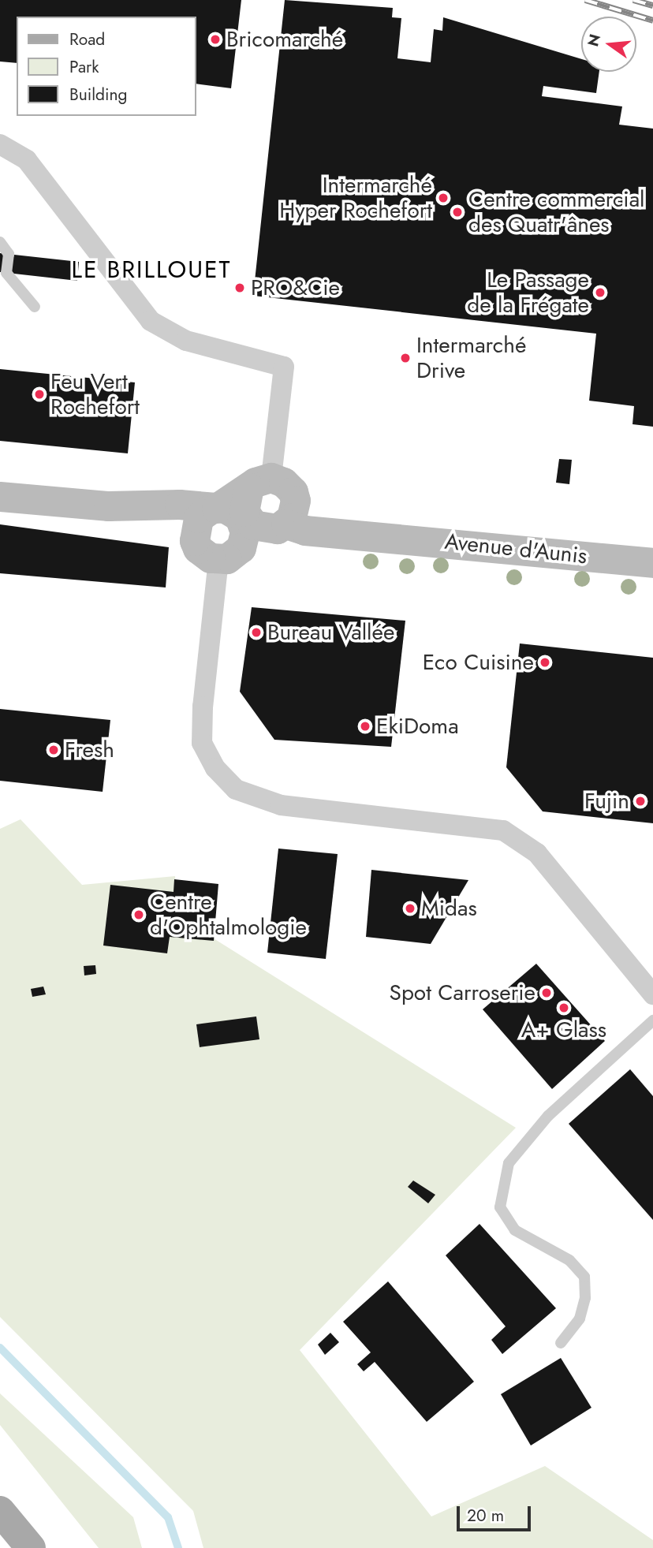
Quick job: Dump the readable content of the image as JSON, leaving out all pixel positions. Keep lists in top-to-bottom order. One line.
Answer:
{"streets":{"main road":["Avenue d'Aunis"]},"districts":["LE BRILLOUET"],"places":["Bricomarché","Intermarché Hyper Rochefort","Centre commercial des Quatr'ânes","PRO&Cie","Le Passage de la Frégate","Intermarché Drive","Feu Vert Rochefort","Bureau Vallée","Eco Cuisine","EkiDoma","Fresh","Fujin","Midas","Centre d'Ophtalmologie","Spot Carroserie","A+ Glass"],"legend":["Road","Park","Building"],"scale_bar":"20 m","north":"left"}
